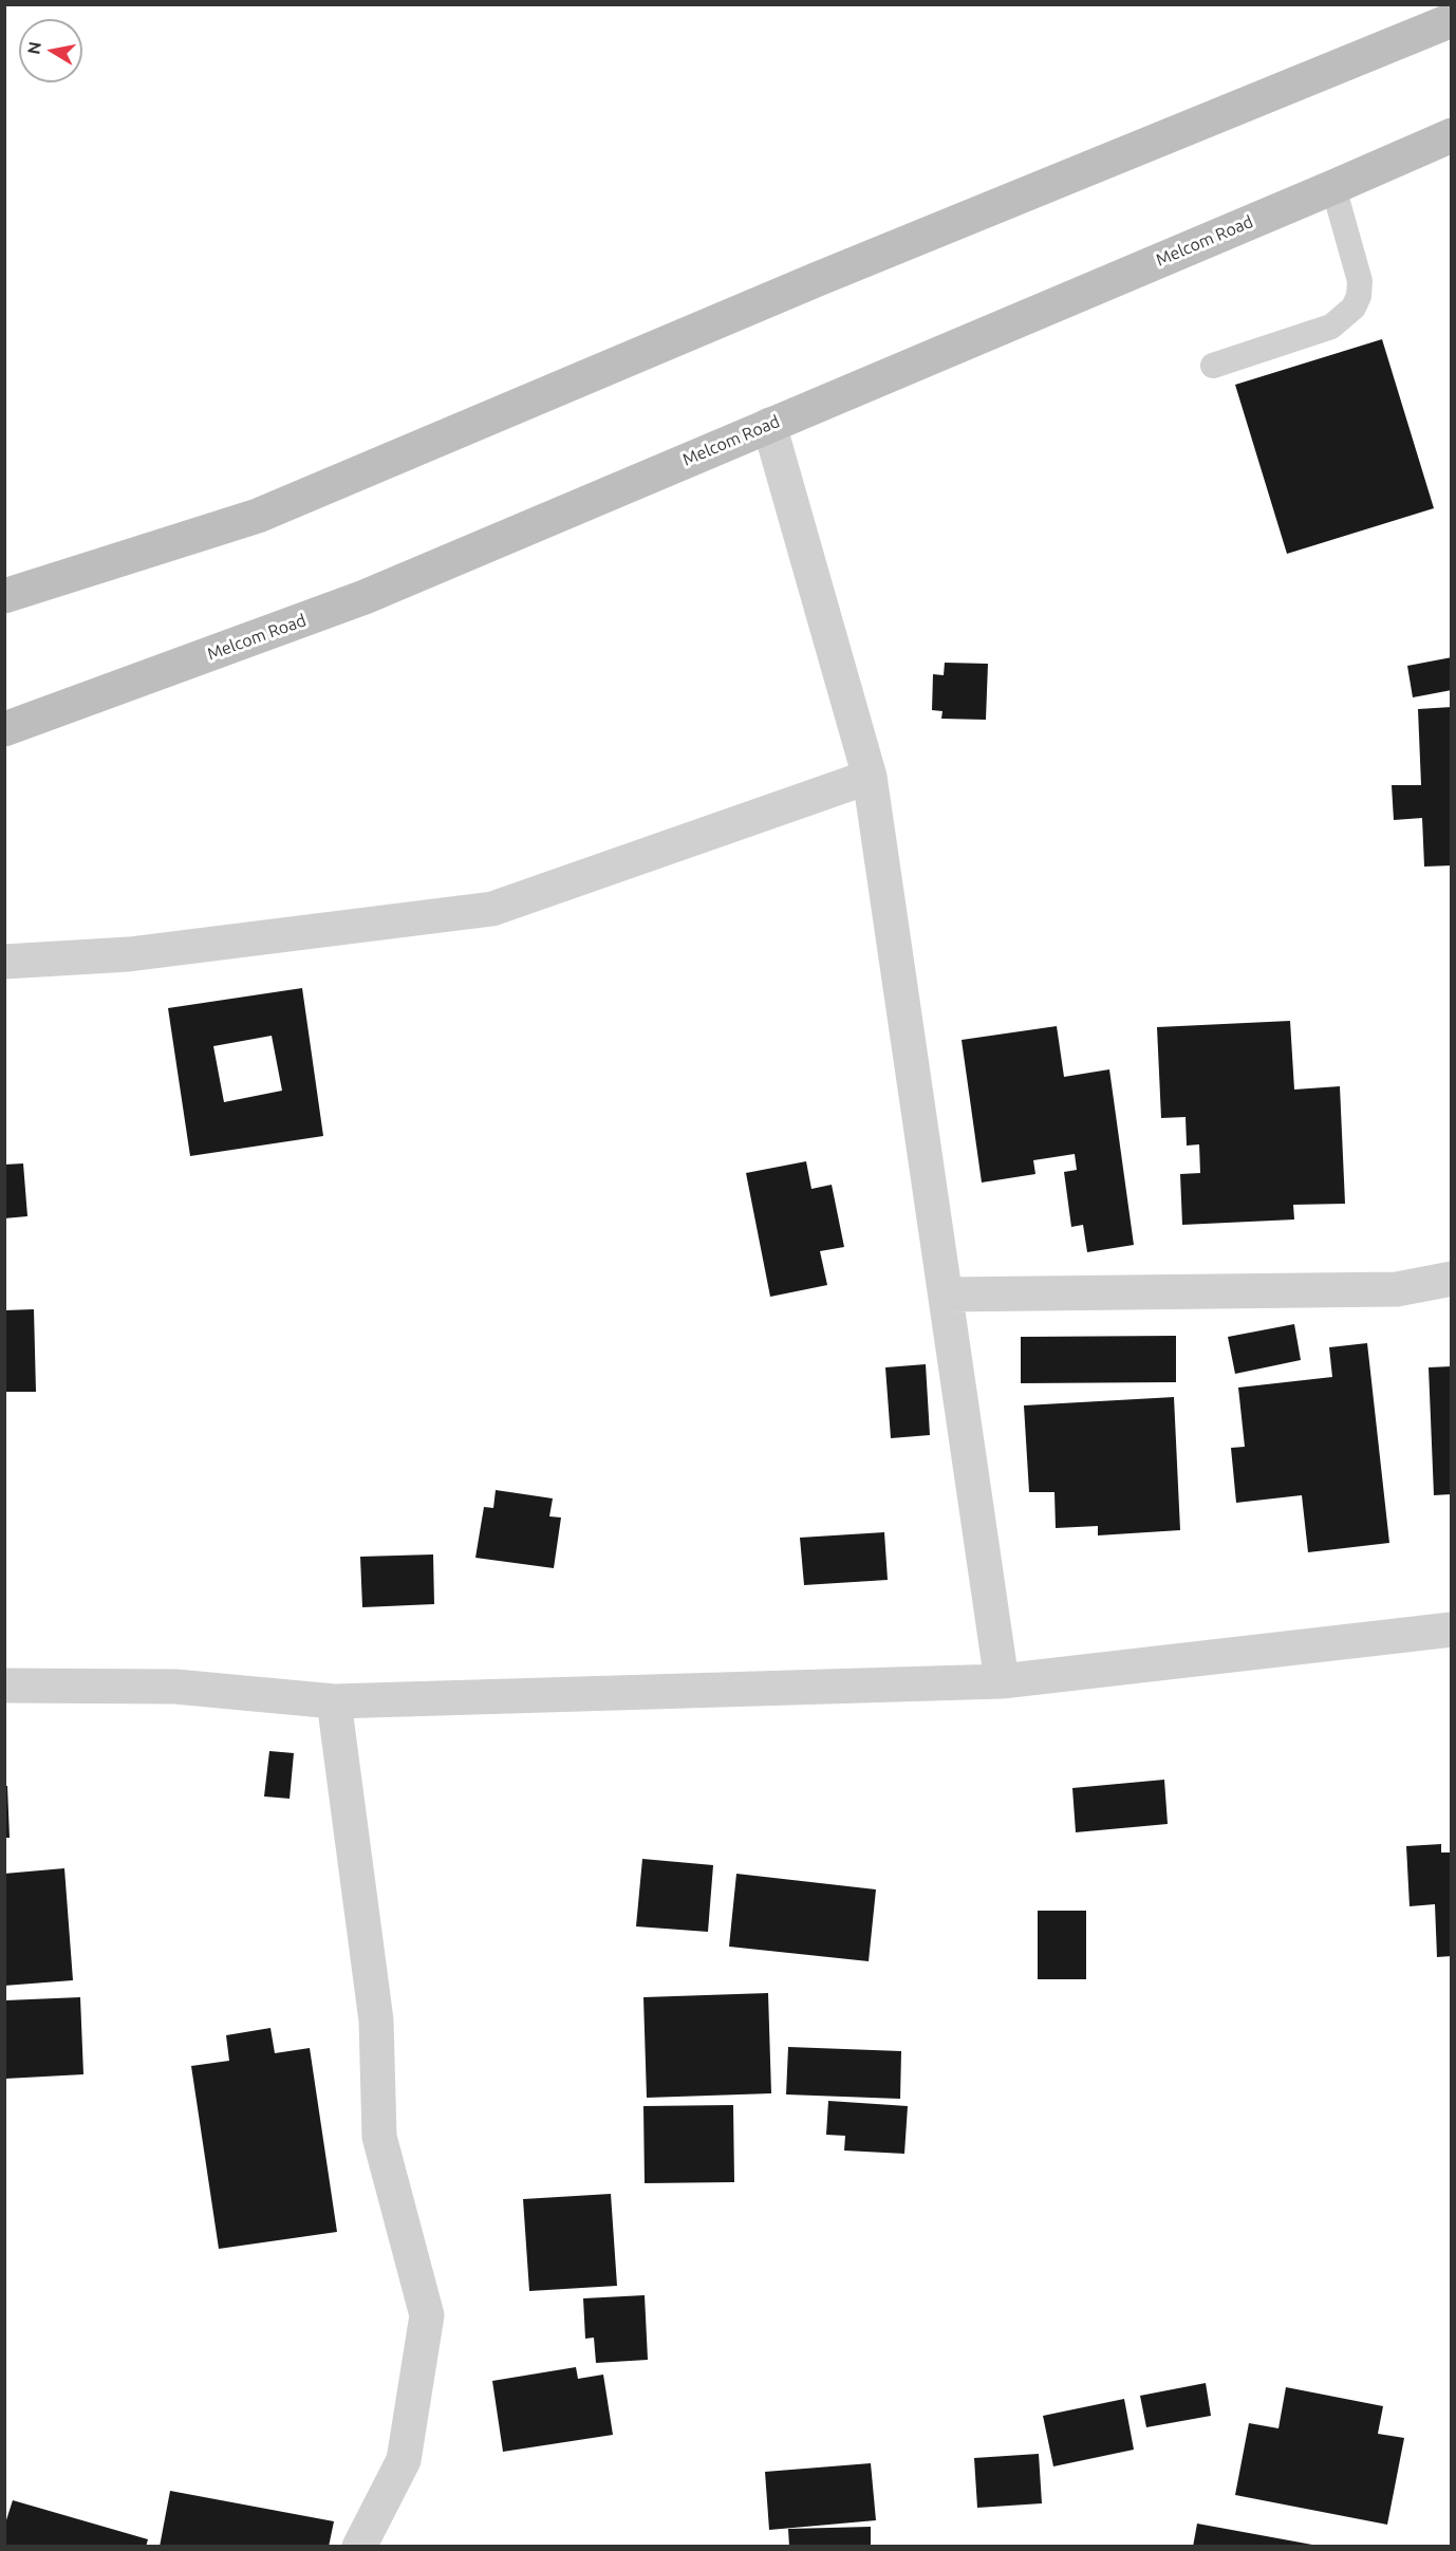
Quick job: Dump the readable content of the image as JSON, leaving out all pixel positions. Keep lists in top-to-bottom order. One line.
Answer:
{"streets":{"main road":["Melcom Road"]},"north":"left"}
